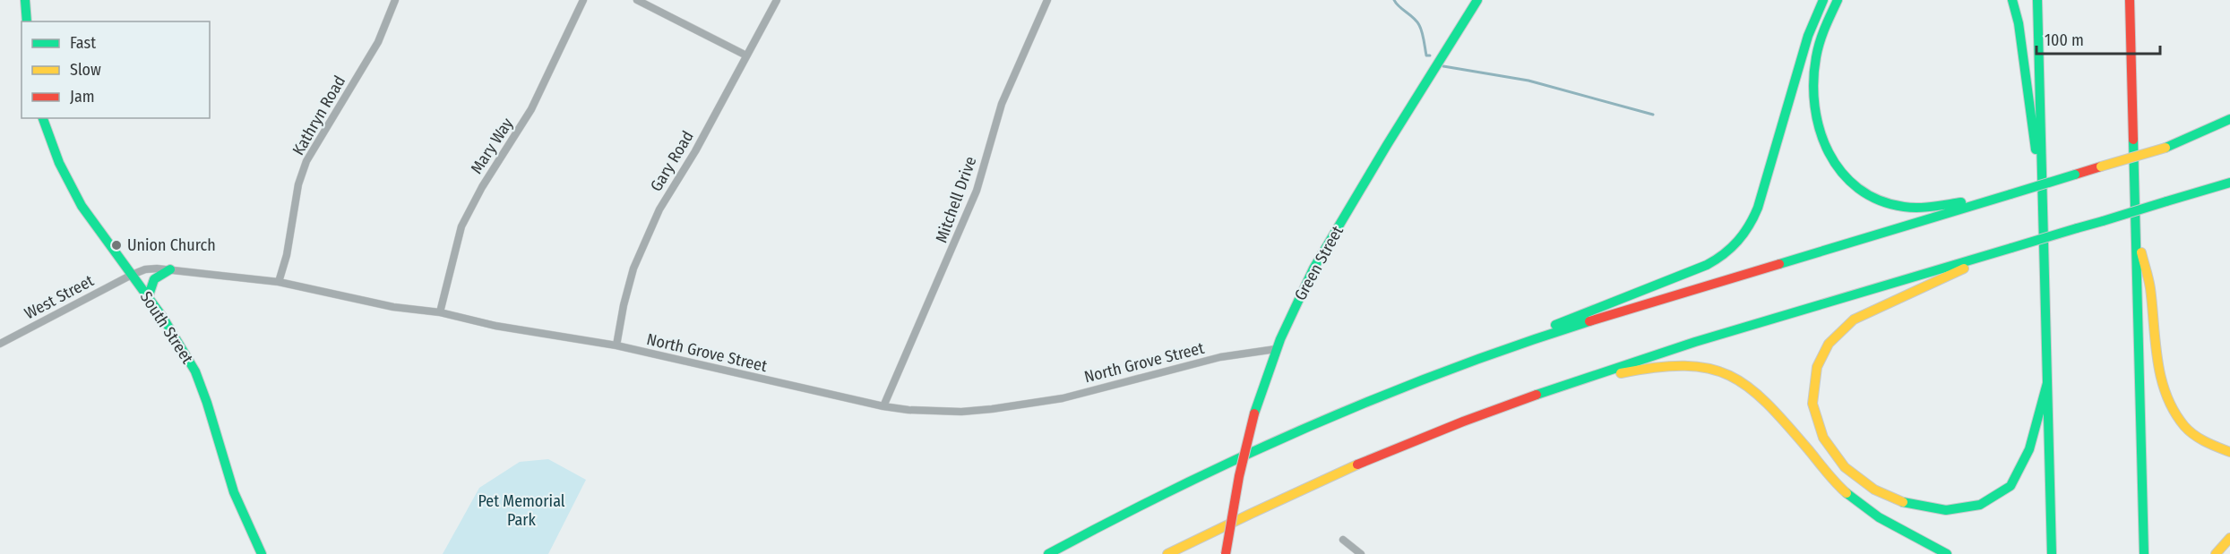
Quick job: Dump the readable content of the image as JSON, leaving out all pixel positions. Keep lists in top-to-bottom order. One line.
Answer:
{"streets":{"main road":["Green Street","South Street"],"street":["Kathryn Road","Mary Way","Gary Road","Mitchell Drive","West Street","North Grove Street"]},"crossings":[["Kathryn Road","North Grove Street"],["Mary Way","North Grove Street"],["Gary Road","North Grove Street"],["Mitchell Drive","North Grove Street"],["Green Street","North Grove Street"],["West Street","South Street"],["West Street","North Grove Street"],["South Street","North Grove Street"]],"parks":["Pet Memorial Park"],"places":["Union Church"],"legend":["Fast","Slow","Jam"],"scale_bar":"100 m"}
